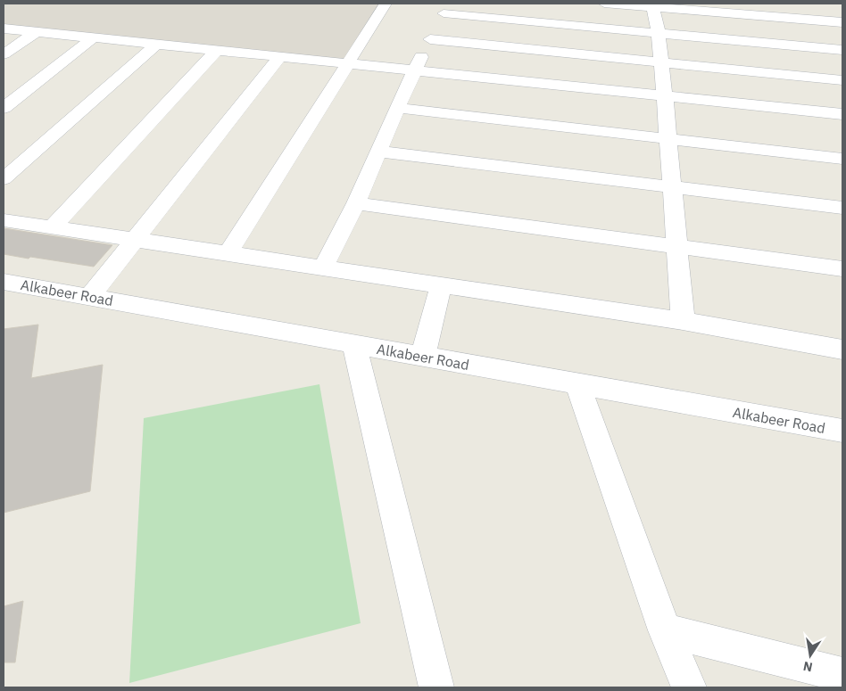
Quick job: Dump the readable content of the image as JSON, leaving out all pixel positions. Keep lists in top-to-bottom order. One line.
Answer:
{"streets":{"street":["Alkabeer Road"]},"north":"bottom"}
